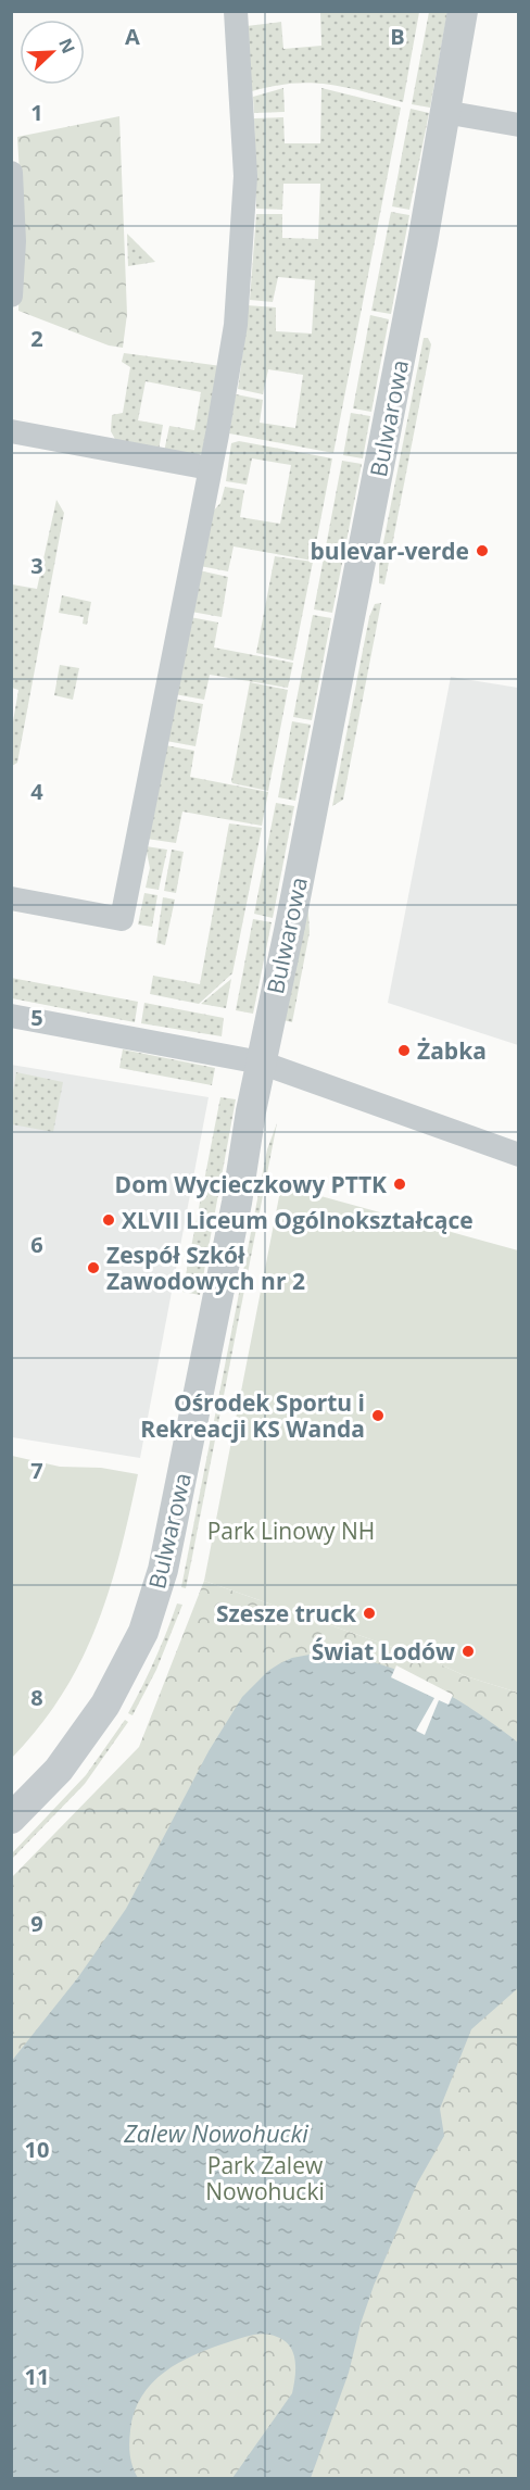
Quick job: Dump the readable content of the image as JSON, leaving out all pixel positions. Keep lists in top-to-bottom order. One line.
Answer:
{"streets":{"street":["Bulwarowa"]},"water":["Zalew Nowohucki"],"parks":["Park Linowy NH","Park Zalew Nowohucki"],"places":["bulevar-verde","Żabka","Dom Wycieczkowy PTTK","XLVII Liceum Ogólnokształcące","Zespół Szkół Zawodowych nr 2","Ośrodek Sportu i Rekreacji KS Wanda","Szesze truck","Świat Lodów"],"north":"top right","grid":{"columns":["A","B"],"rows":["1","2","3","4","5","6","7","8","9","10","11"]}}
